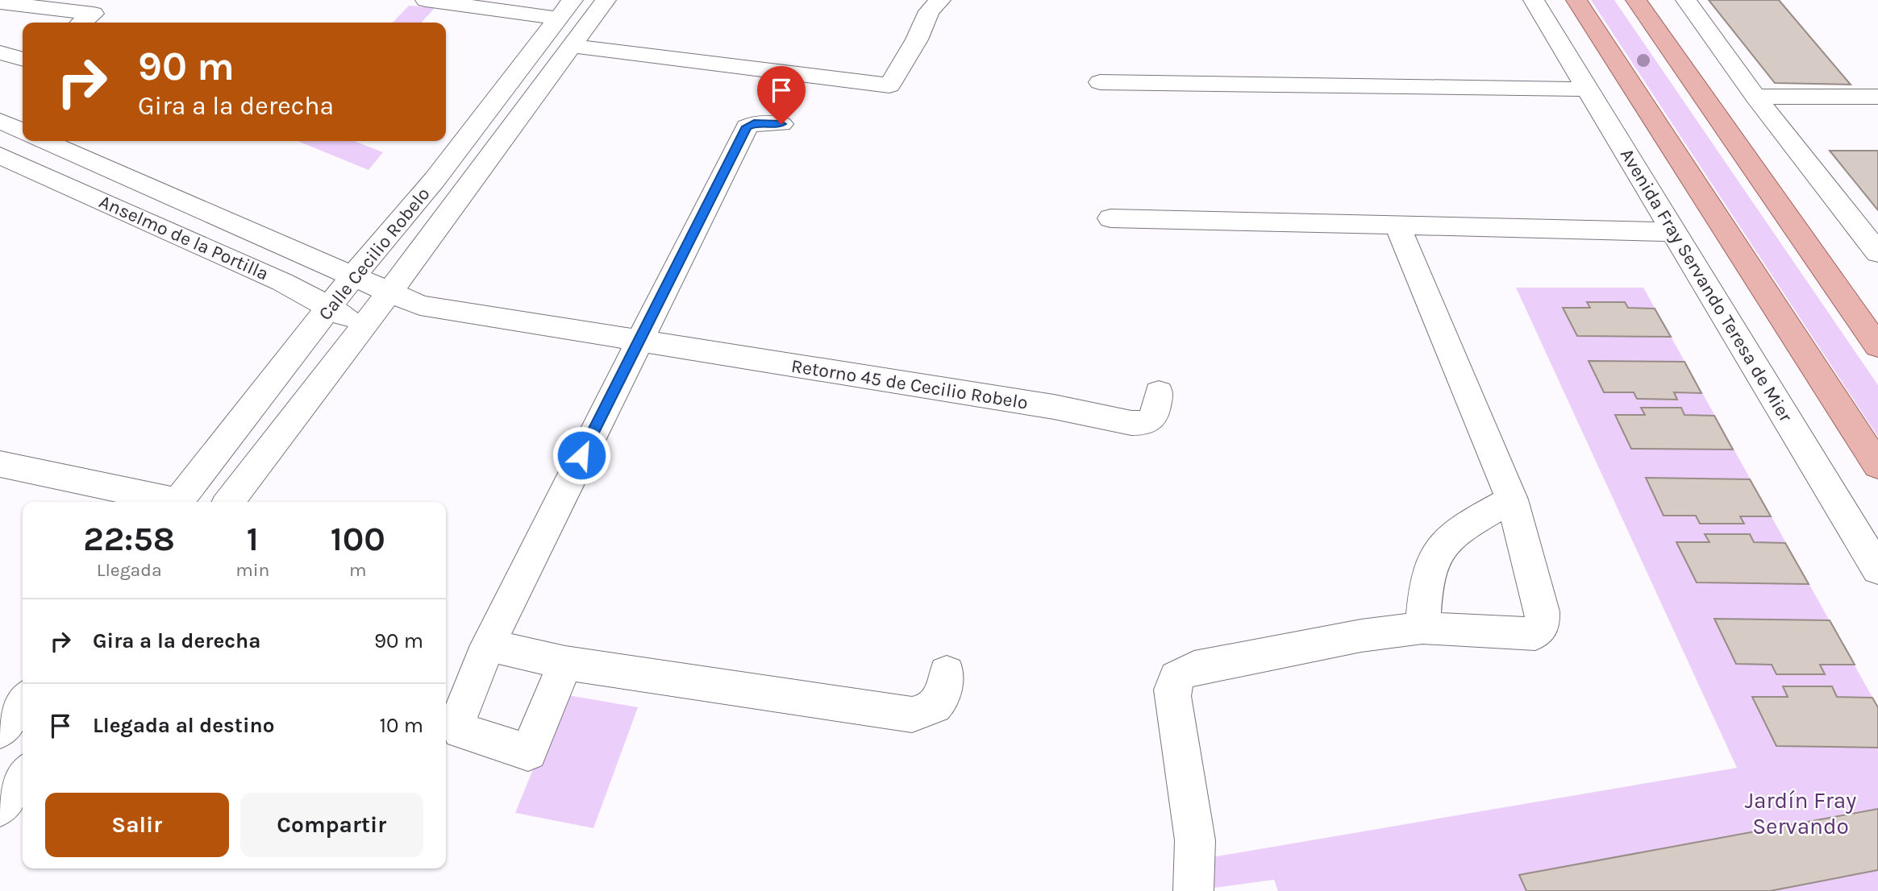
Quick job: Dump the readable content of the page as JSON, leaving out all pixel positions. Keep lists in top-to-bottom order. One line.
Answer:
{"streets":{"street":["Anselmo de la Portilla","Calle Cecilio Robelo","Avenida Fray Servando Teresa de Mier","Retorno 45 de Cecilio Robelo"]},"crossings":[["Anselmo de la Portilla","Calle Cecilio Robelo"],["Anselmo de la Portilla","Retorno 45 de Cecilio Robelo"],["Calle Cecilio Robelo","Retorno 45 de Cecilio Robelo"]],"parks":["Jardín Fray Servando"],"page":{"turn":["90 m","Gira a la derecha"],"eta":["22:58","Llegada","1","min","100","m"],"list":[{"name":"Gira a la derecha","value":"90 m"},{"name":"Llegada al destino","value":"10 m"}],"buttons":["Salir","Compartir"]}}
